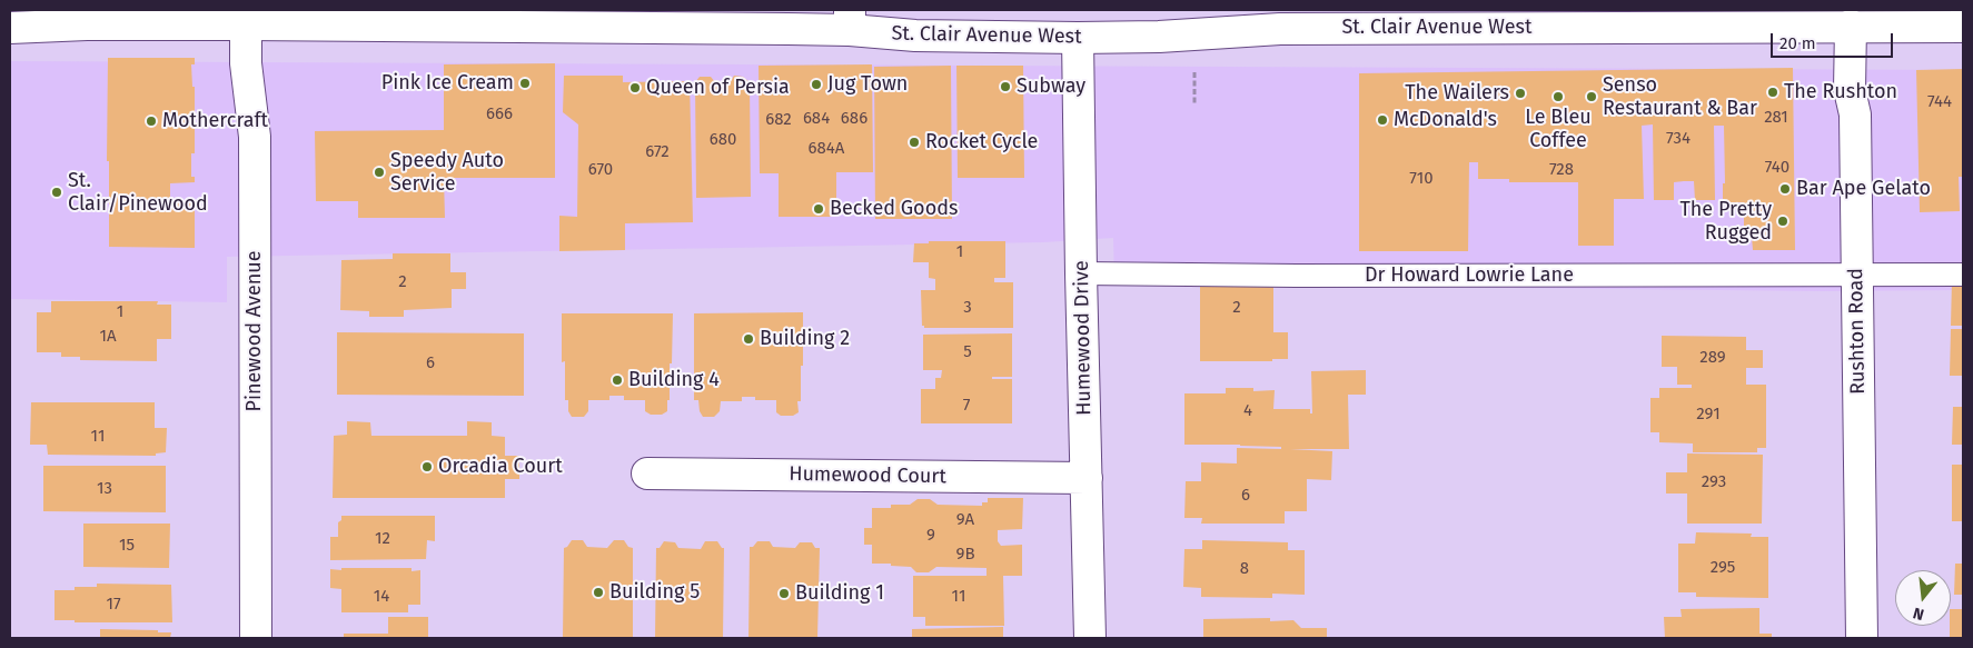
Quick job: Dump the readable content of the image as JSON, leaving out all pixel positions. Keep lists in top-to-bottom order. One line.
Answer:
{"streets":{"street":["St. Clair Avenue West","Pinewood Avenue","Rushton Road","Humewood Drive","Humewood Court"],"lane":["Dr Howard Lowrie Lane"]},"crossings":[["St. Clair Avenue West","Pinewood Avenue"],["St. Clair Avenue West","Rushton Road"],["St. Clair Avenue West","Humewood Drive"],["Dr Howard Lowrie Lane","Rushton Road"],["Dr Howard Lowrie Lane","Humewood Drive"],["Humewood Drive","Humewood Court"]],"places":["Pink Ice Cream","Jug Town","Subway","Queen of Persia","The Rushton","The Wailers","Le Bleu Coffee","Senso Restaurant & Bar","McDonald's","Mothercraft","Rocket Cycle","Speedy Auto Service","Bar Ape Gelato","St. Clair/Pinewood","Becked Goods","The Pretty Rugged","Building 2","Building 4","Orcadia Court","Building 5","Building 1"],"house_numbers":["744","666","281","684","686","682","734","680","684A","672","740","670","728","710","1","2","3","2","1","1A","5","289","6","7","4","291","11","293","13","6","9A","9","12","15","9B","295","8","14","11","17"],"scale_bar":"20 m","north":"bottom"}
